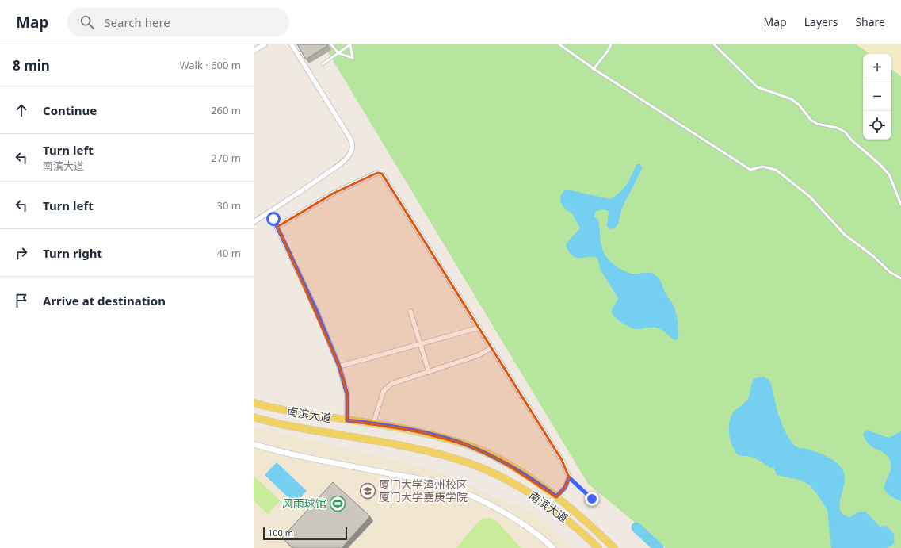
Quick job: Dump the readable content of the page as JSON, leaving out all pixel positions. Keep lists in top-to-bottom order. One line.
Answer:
{"streets":{"main road":["南滨大道"]},"places":{"school or university":["厦门大学漳州校区 厦门大学嘉庚学院"],"sports":["风雨球馆"]},"scale_bar":"100 m","page":{"header":"Map","search":"Search here","nav":["Map","Layers","Share"],"heading":["8 min","Walk · 600 m"],"map_buttons":["+","−"],"list":[["Continue","260 m"],["Turn left","南滨大道","270 m"],["Turn left","30 m"],["Turn right","40 m"],"Arrive at destination"],"scale":"100 m"}}
